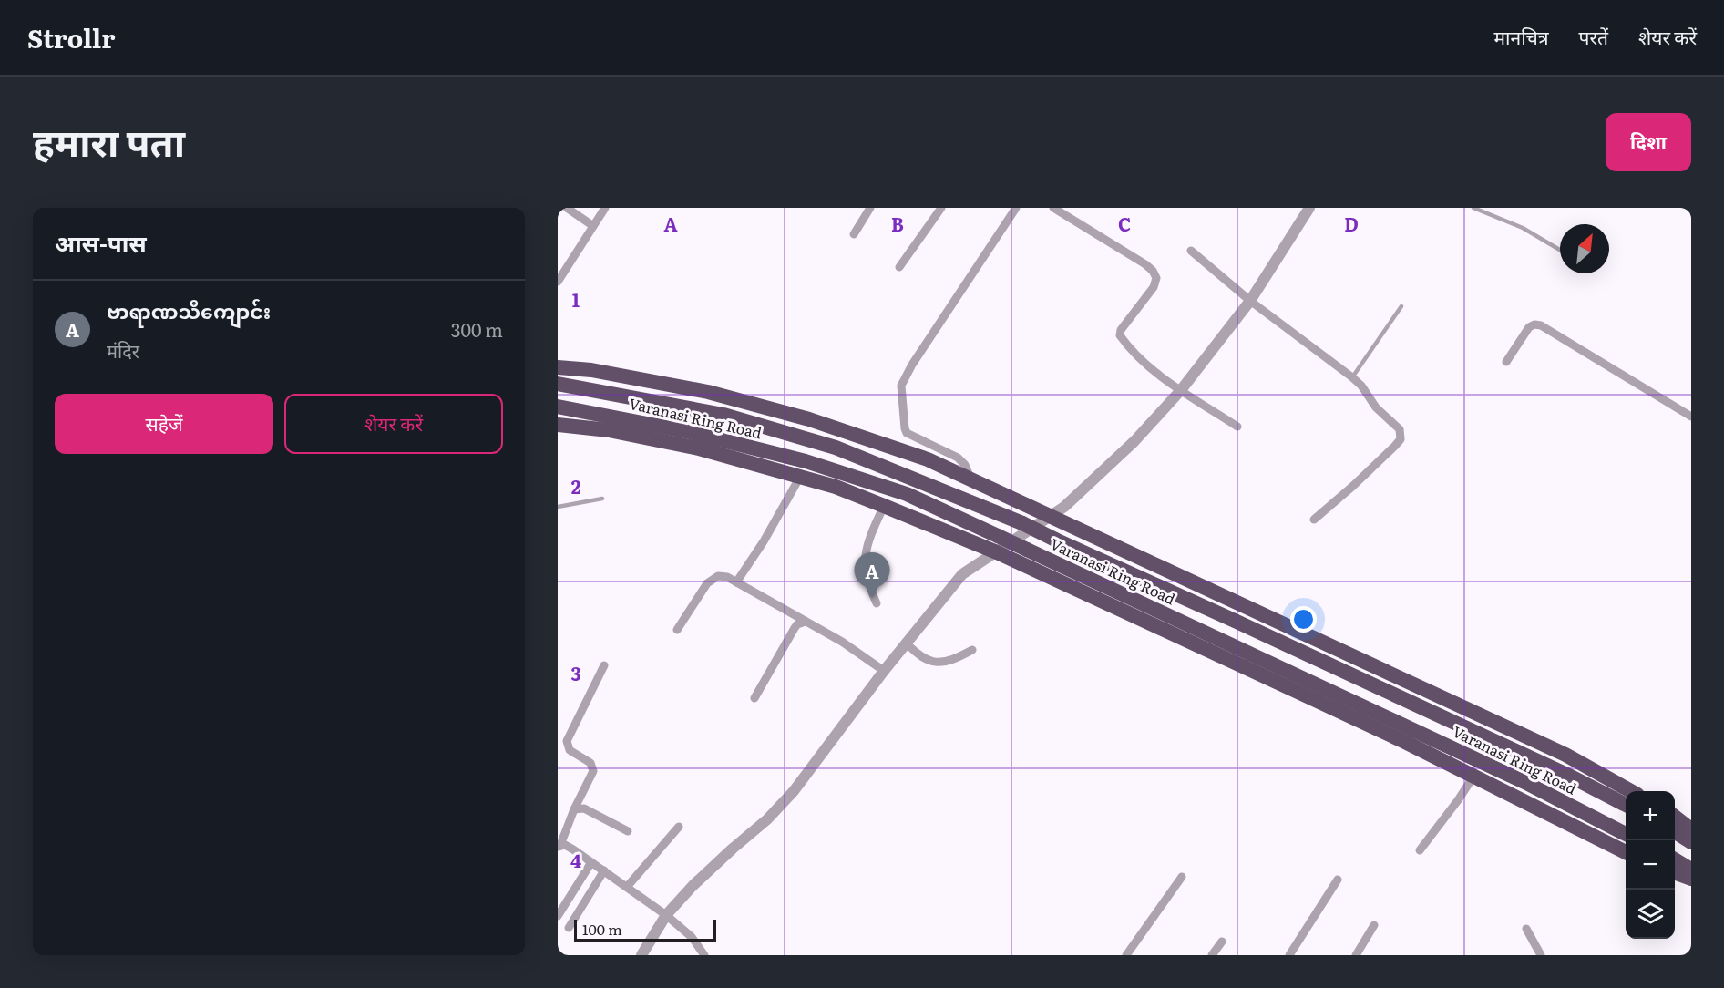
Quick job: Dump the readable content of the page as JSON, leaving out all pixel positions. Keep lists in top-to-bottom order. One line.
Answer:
{"streets":{"highway":["Varanasi Ring Road"]},"scale_bar":"100 m","north":"top right","page":{"header":"Strollr","nav":["मानचित्र","परतें","शेयर करें"],"title":"हमारा पता","buttons":["दिशा",["सहेजें","शेयर करें"]],"heading":"आस-पास","list":[{"mark":"A","name":"ဗာရာဏသီကျောင်း","note":"मंदिर","value":"300 m"}],"pins":"A","map_buttons":["+","−"],"scale":"100 m"},"grid":{"columns":["A","B","C","D"],"rows":["1","2","3","4"]}}
